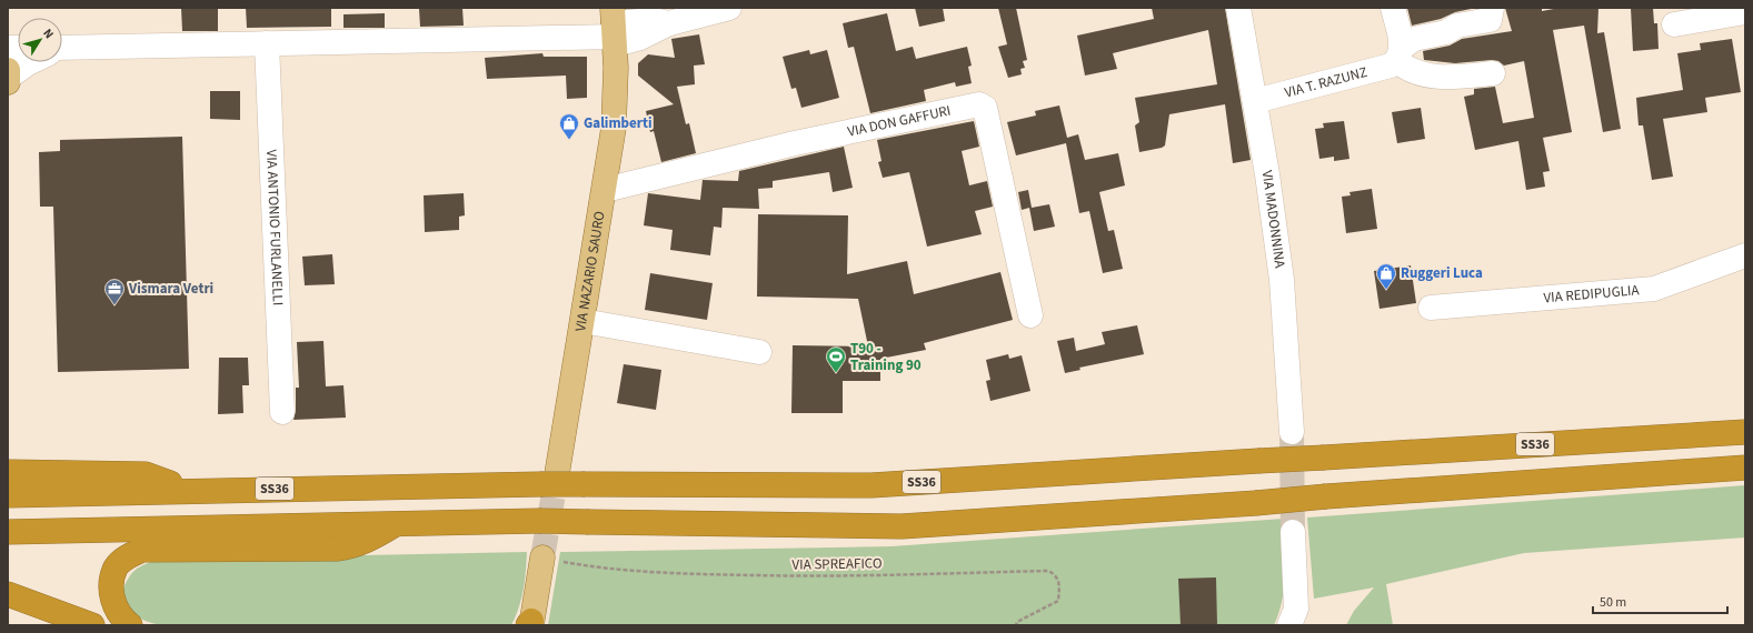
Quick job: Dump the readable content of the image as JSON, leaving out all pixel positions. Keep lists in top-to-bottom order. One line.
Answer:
{"streets":{"highway":["SS36"],"main road":["VIA NAZARIO SAURO"],"street":["VIA T. RAZUNZ","VIA DON GAFFURI","VIA MADONNINA","VIA ANTONIO FURLANELLI","VIA REDIPUGLIA"],"path":["VIA SPREAFICO"]},"crossings":[["VIA T. RAZUNZ","VIA MADONNINA"],["VIA DON GAFFURI","VIA NAZARIO SAURO"],["VIA NAZARIO SAURO","SS36"]],"places":{"shop":["Galimberti","Ruggeri Luca"],"office":["Vismara Vetri"],"sports":["T90 - Training 90"]},"scale_bar":"50 m","north":"top right"}
